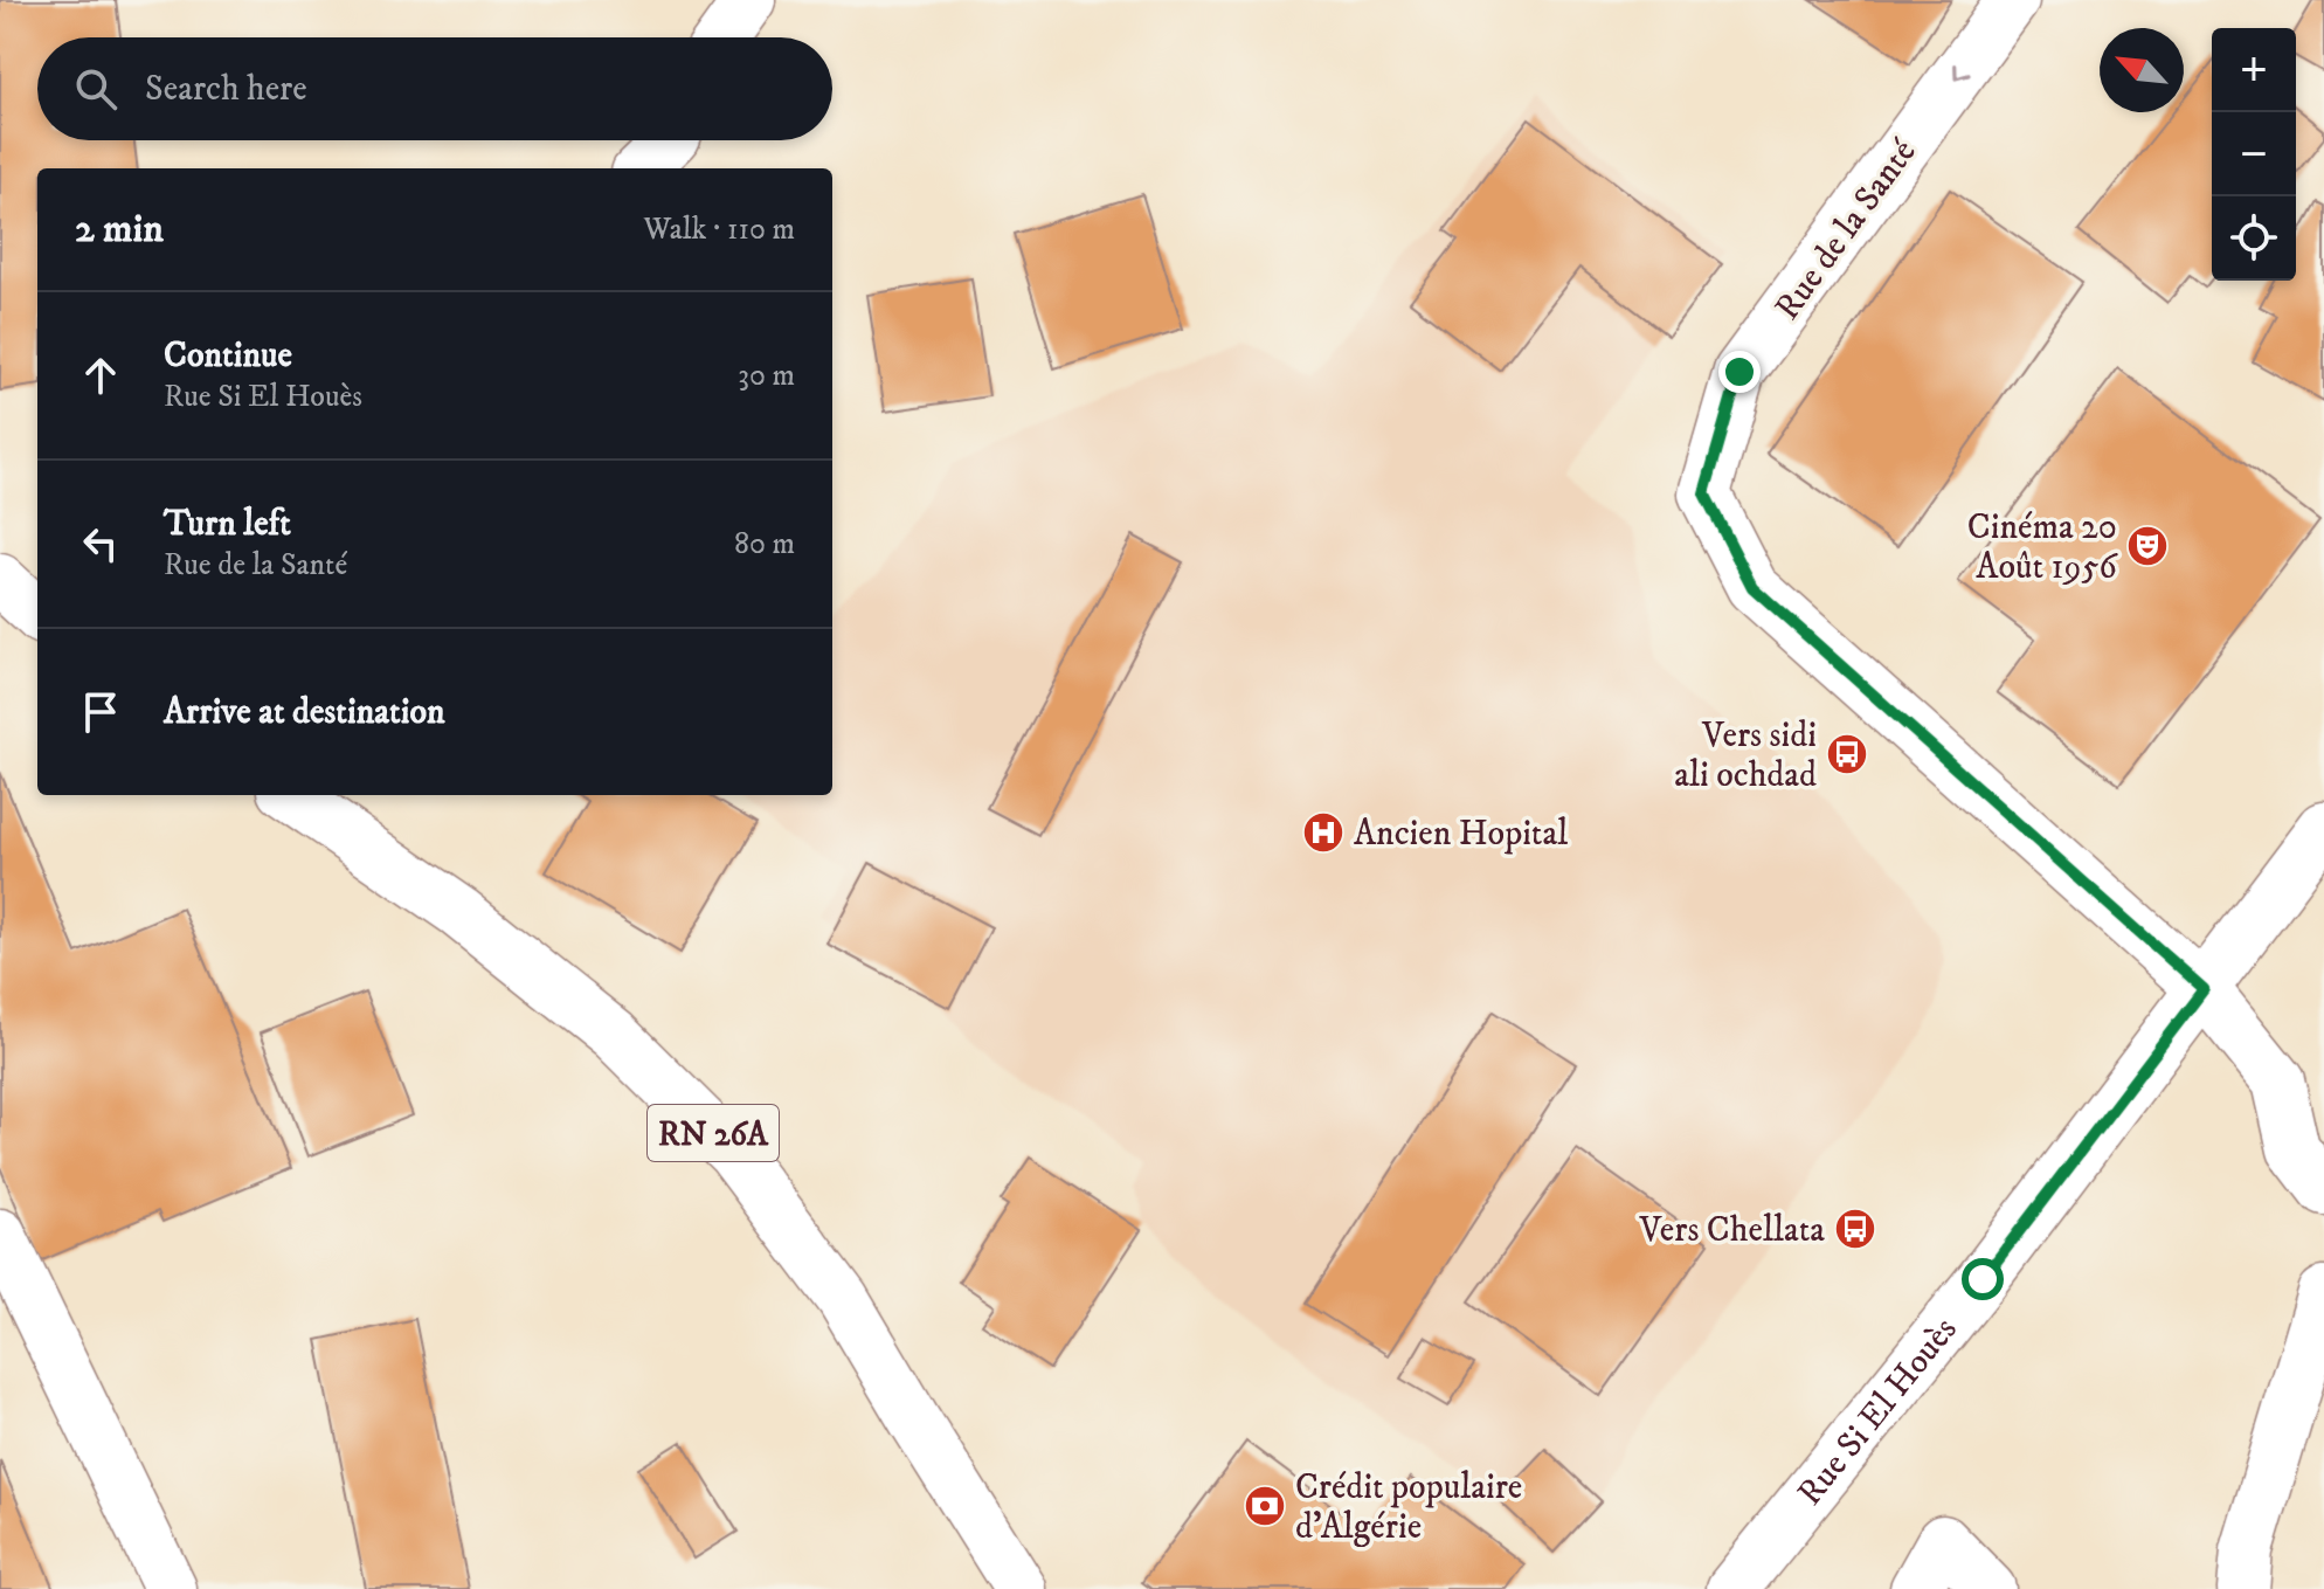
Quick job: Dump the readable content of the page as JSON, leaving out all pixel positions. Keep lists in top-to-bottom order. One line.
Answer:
{"streets":{"main road":["Rue de la Santé","RN 26A","Rue Si El Houès"]},"crossings":[["Rue de la Santé","Rue Si El Houès"]],"places":{"theatre":["Cinéma 20 Août 1956"],"bus stop":["Vers sidi ali ochdad","Vers Chellata"],"hospital":["Ancien Hopital"],"bank":["Crédit populaire d'Algérie"]},"north":"top left","page":{"map_buttons":["+","−"],"search":"Search here","heading":["2 min","Walk · 110 m"],"list":[["Continue","Rue Si El Houès","30 m"],["Turn left","Rue de la Santé","80 m"],"Arrive at destination"]}}
